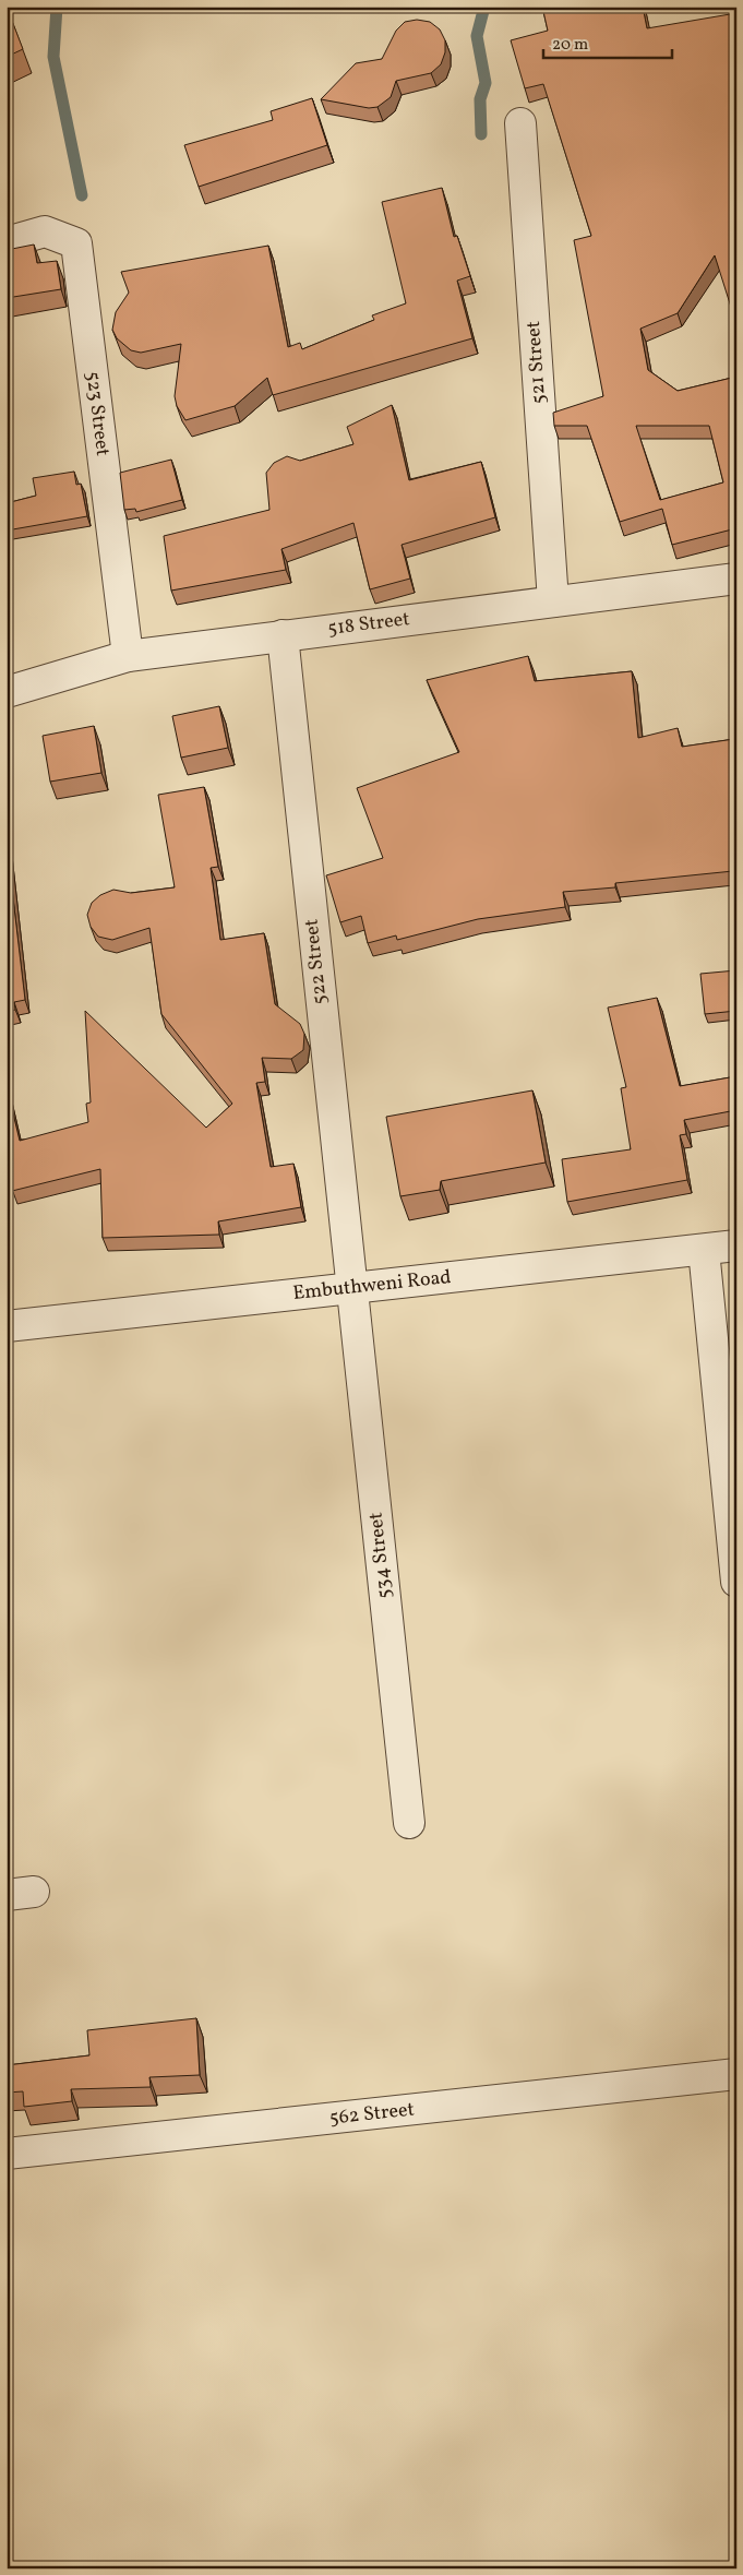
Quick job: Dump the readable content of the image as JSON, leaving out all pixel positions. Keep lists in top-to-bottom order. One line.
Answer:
{"streets":{"street":["521 Street","523 Street","518 Street","522 Street","Embuthweni Road","534 Street","562 Street"]},"crossings":[["521 Street","518 Street"],["523 Street","518 Street"],["518 Street","522 Street"],["522 Street","Embuthweni Road"],["522 Street","534 Street"],["Embuthweni Road","534 Street"]],"scale_bar":"20 m"}
